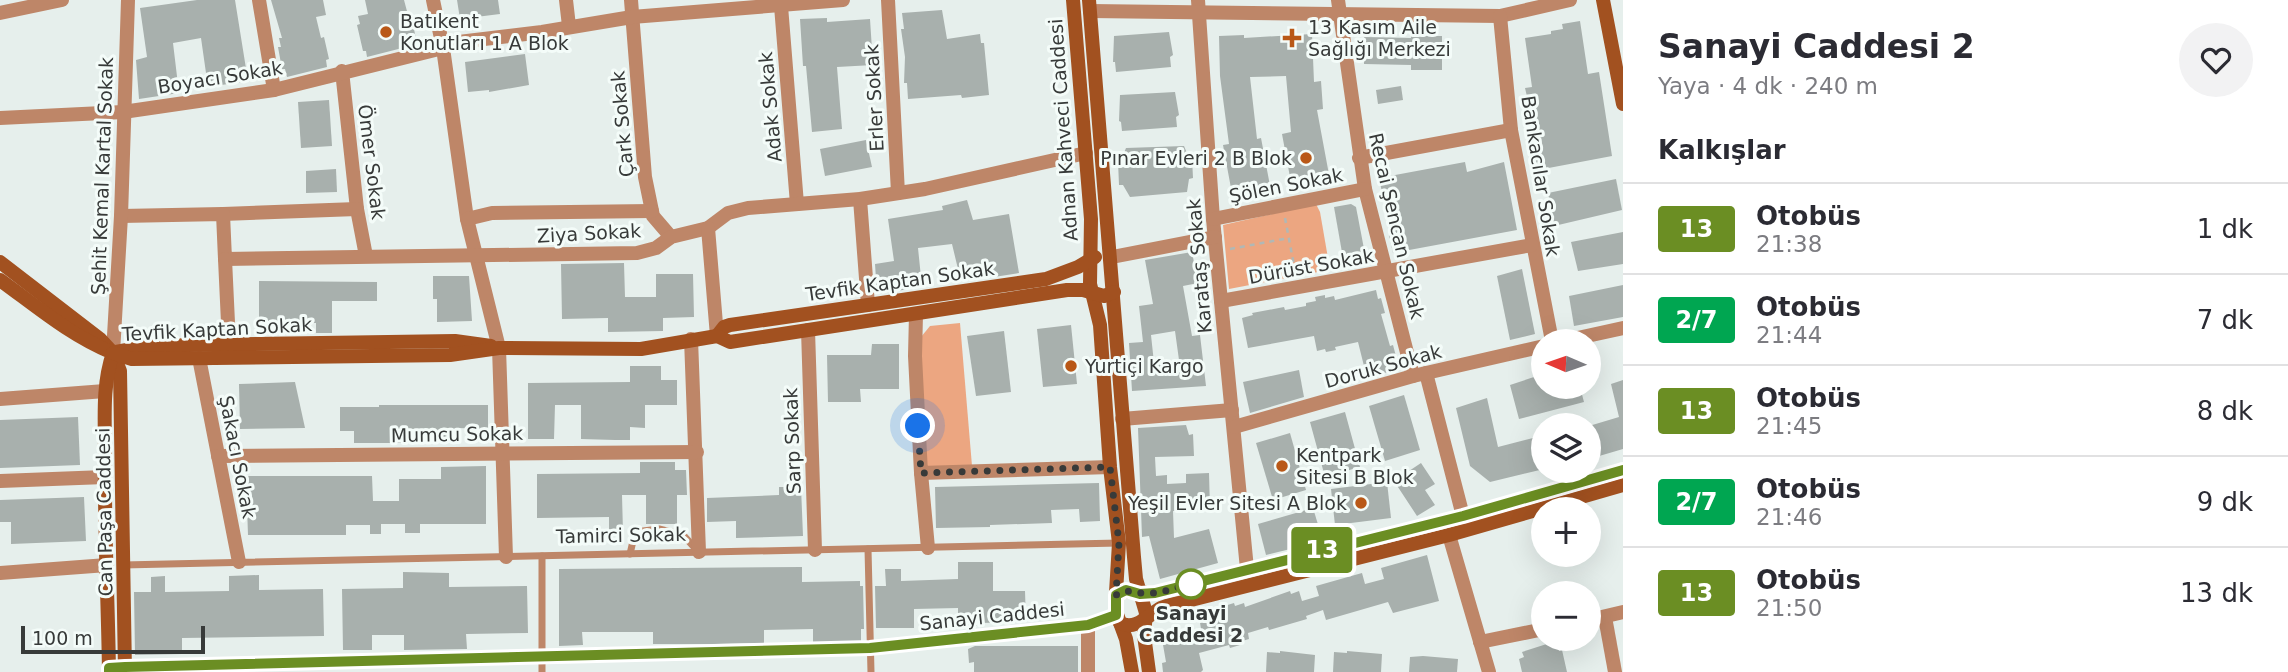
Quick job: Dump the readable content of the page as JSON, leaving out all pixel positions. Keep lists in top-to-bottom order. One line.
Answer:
{"streets":{"street":["Boyacı Sokak","Erler Sokak","Adak Sokak","Çark Sokak","Adnan Kahveci Caddesi","Ömer Sokak","Şehit Kemal Kartal Sokak","Bankacılar Sokak","Şölen Sokak","Recai Şencan Sokak","Ziya Sokak","Karataş Sokak","Dürüst Sokak","Tevfik Kaptan Sokak","Doruk Sokak","Mumcu Sokak","Sarp Sokak","Şakacı Sokak","Can Paşa Caddesi"],"lane":["Tamirci Sokak","Sanayi Caddesi"]},"crossings":[["Boyacı Sokak","Adak Sokak"],["Boyacı Sokak","Çark Sokak"],["Boyacı Sokak","Ömer Sokak"],["Boyacı Sokak","Şehit Kemal Kartal Sokak"],["Erler Sokak","Ziya Sokak"],["Adak Sokak","Ziya Sokak"],["Çark Sokak","Ziya Sokak"],["Adnan Kahveci Caddesi","Ziya Sokak"],["Adnan Kahveci Caddesi","Tevfik Kaptan Sokak"],["Adnan Kahveci Caddesi","Tamirci Sokak"],["Adnan Kahveci Caddesi","Sanayi Caddesi"],["Ömer Sokak","Ziya Sokak"],["Şehit Kemal Kartal Sokak","Tevfik Kaptan Sokak"],["Şehit Kemal Kartal Sokak","Can Paşa Caddesi"],["Bankacılar Sokak","Dürüst Sokak"],["Şölen Sokak","Recai Şencan Sokak"],["Şölen Sokak","Karataş Sokak"],["Recai Şencan Sokak","Dürüst Sokak"],["Recai Şencan Sokak","Doruk Sokak"],["Karataş Sokak","Dürüst Sokak"],["Karataş Sokak","Doruk Sokak"],["Tevfik Kaptan Sokak","Sarp Sokak"],["Tevfik Kaptan Sokak","Şakacı Sokak"],["Tevfik Kaptan Sokak","Can Paşa Caddesi"],["Mumcu Sokak","Şakacı Sokak"],["Sarp Sokak","Tamirci Sokak"],["Şakacı Sokak","Tamirci Sokak"],["Can Paşa Caddesi","Tamirci Sokak"],["Can Paşa Caddesi","Sanayi Caddesi"]],"places":{"other":["Batıkent Konutları 1 A Blok","Pınar Evleri 2 B Blok","Yurtiçi Kargo","Kentpark Sitesi B Blok","Yeşil Evler Sitesi A Blok","Sanayi Caddesi 2"],"health":["13 Kasım Aile Sağlığı Merkezi"]},"lines":["bus line 13"],"scale_bar":"100 m","north":"left","page":{"on_map":"13","heading":[["Sanayi Caddesi 2","Yaya · 4 dk · 240 m"],"Kalkışlar"],"list":[{"mark":"13","name":"Otobüs","note":"21:38","value":"1 dk"},{"mark":"2/7","name":"Otobüs","note":"21:44","value":"7 dk"},{"mark":"13","name":"Otobüs","note":"21:45","value":"8 dk"},{"mark":"2/7","name":"Otobüs","note":"21:46","value":"9 dk"},{"mark":"13","name":"Otobüs","note":"21:50","value":"13 dk"}],"map_buttons":["+","−"],"scale":"100 m"}}
